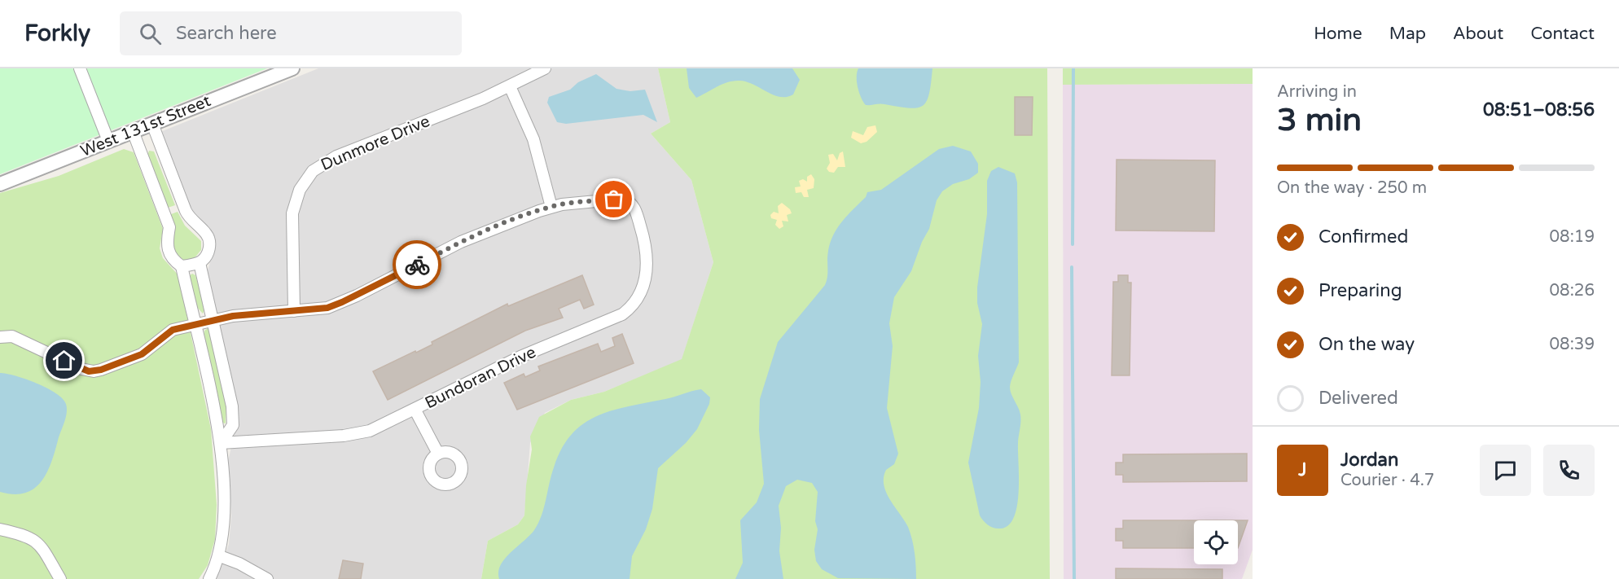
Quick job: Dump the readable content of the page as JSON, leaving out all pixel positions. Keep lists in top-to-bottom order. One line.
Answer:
{"streets":{"street":["West 131st Street","Dunmore Drive","Bundoran Drive"]},"page":{"header":"Forkly","search":"Search here","nav":["Home","Map","About","Contact"],"heading":["3 min","Arriving in","08:51–08:56"],"panel":["Jordan","Courier · 4.7"],"bar":"On the way · 250 m","list":[["Confirmed","08:19"],["Preparing","08:26"],["On the way","08:39"],"Delivered"],"round":"J"}}
